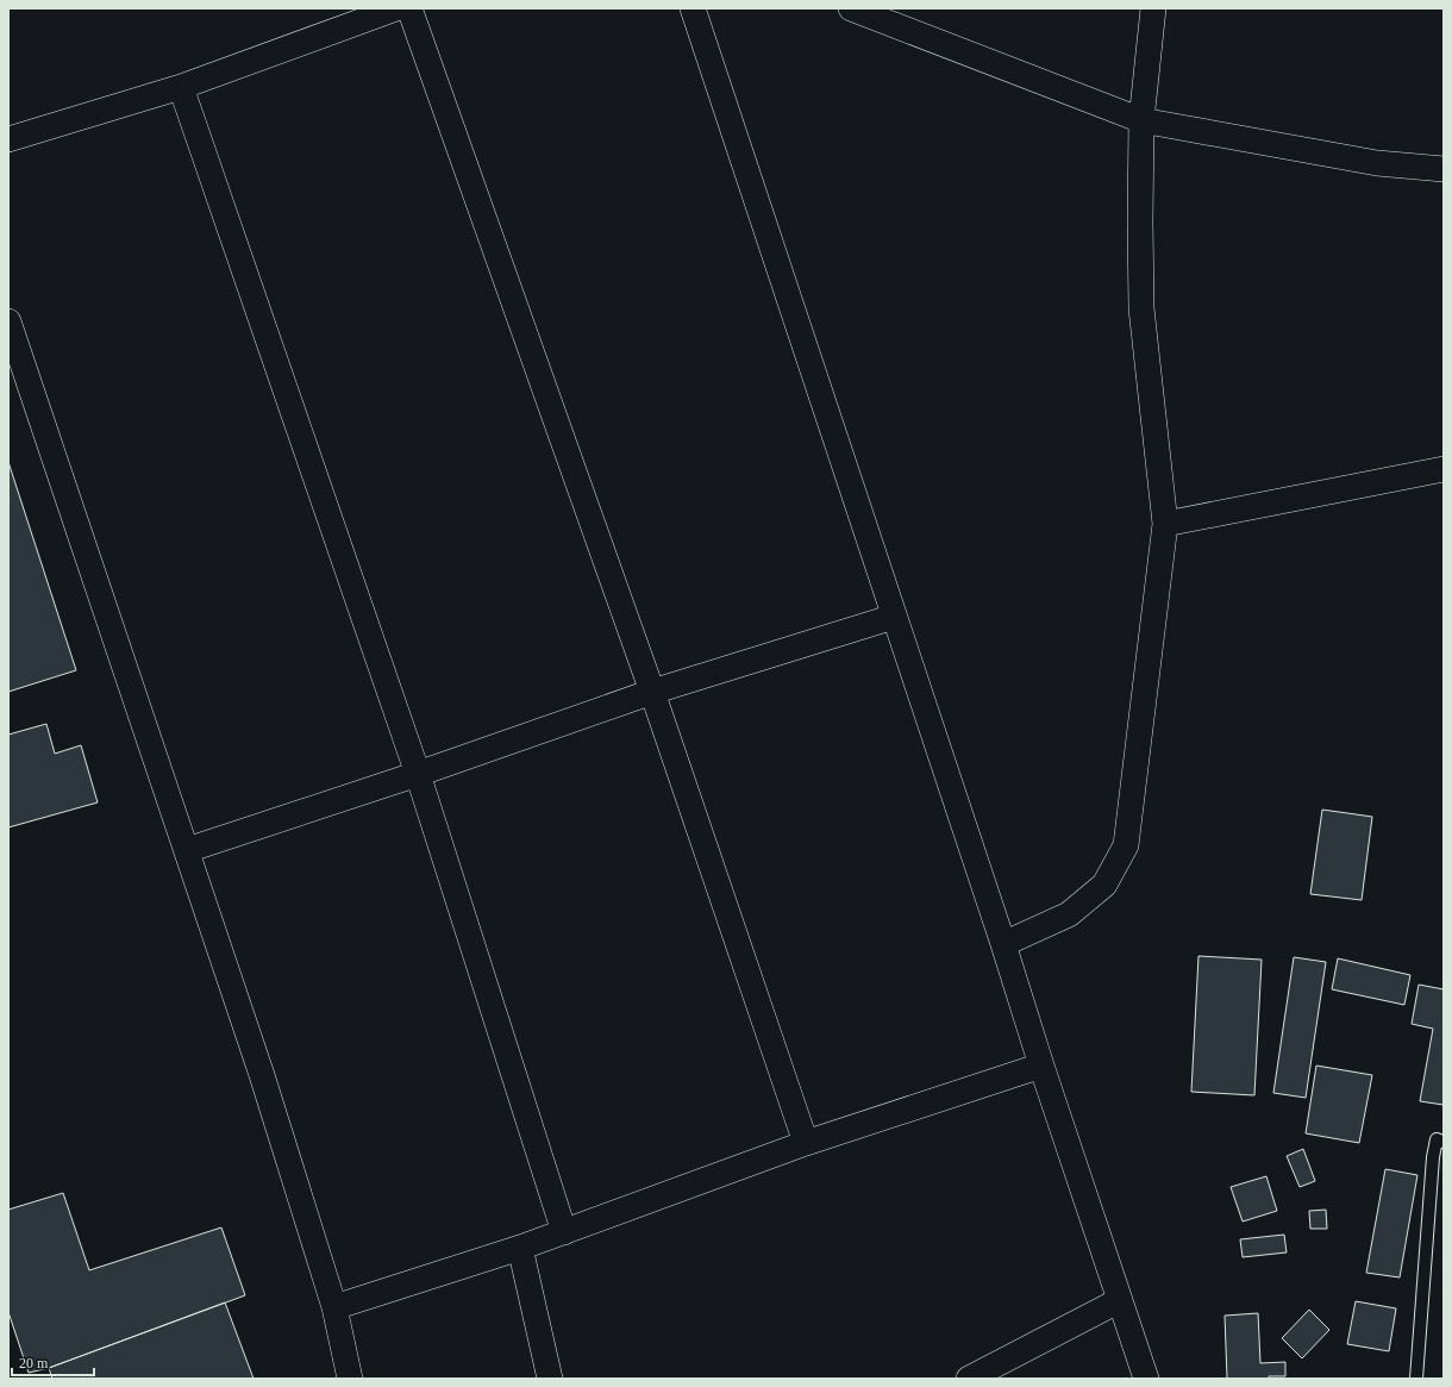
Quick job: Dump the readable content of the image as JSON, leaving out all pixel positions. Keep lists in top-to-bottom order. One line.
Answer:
{"scale_bar":"20 m"}
